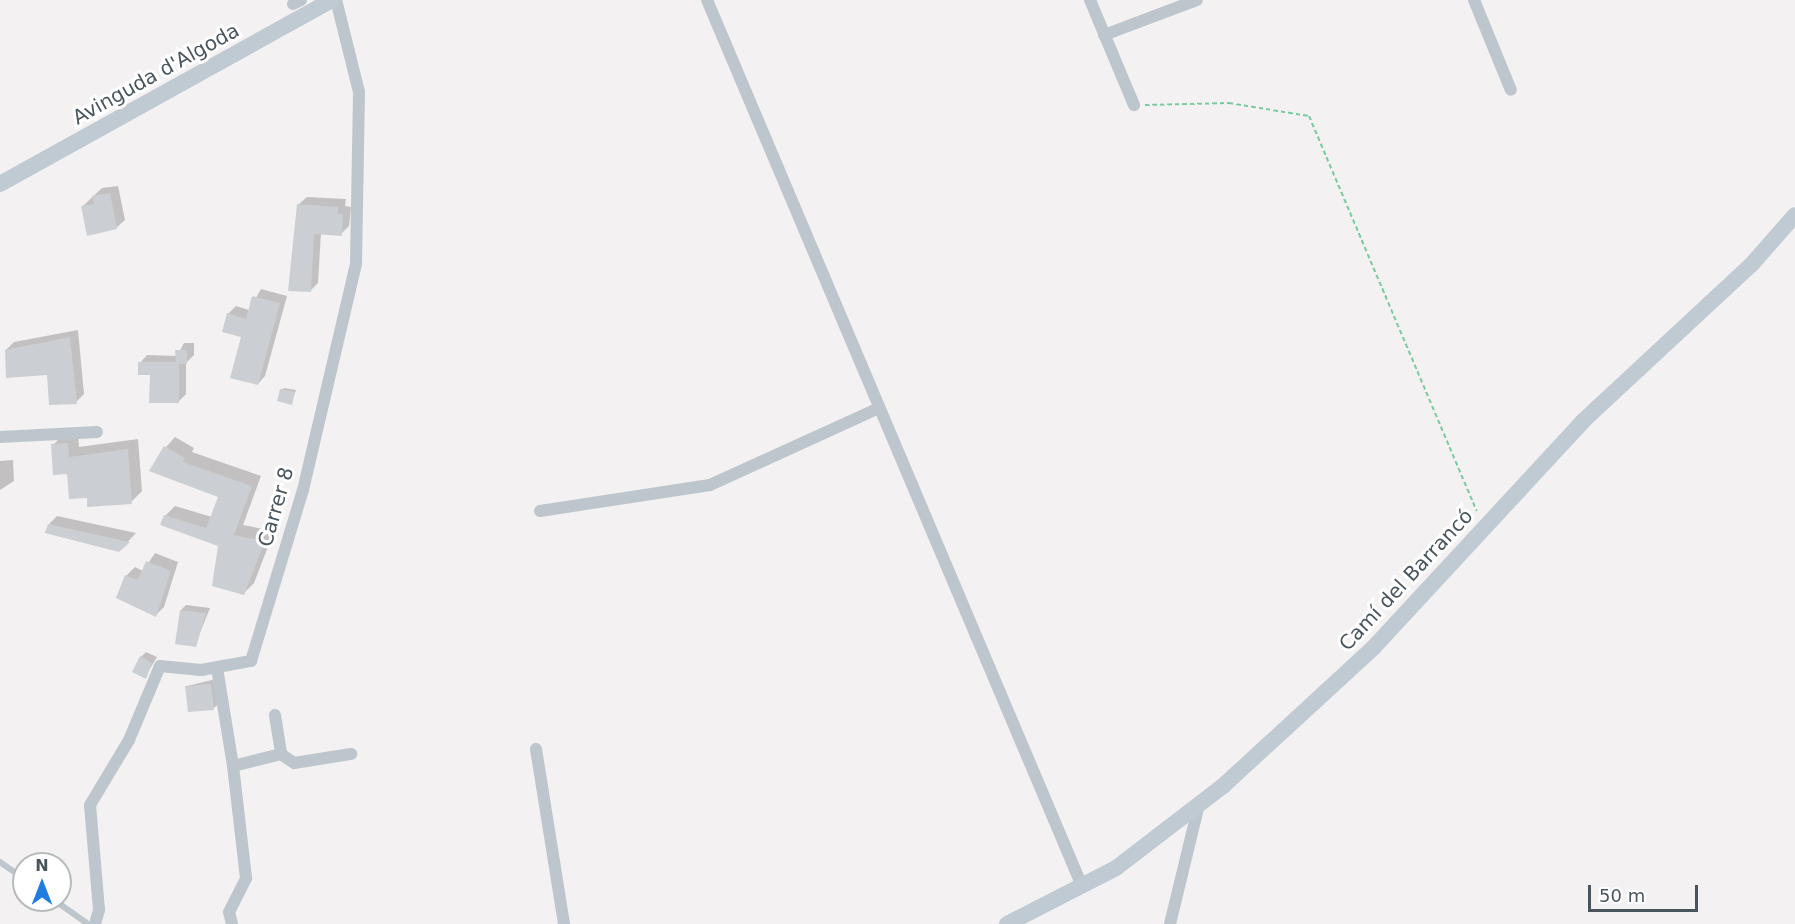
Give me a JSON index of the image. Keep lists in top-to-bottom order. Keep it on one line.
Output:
{"streets":{"street":["Avinguda d'Algoda","Carrer 8","Camí del Barrancó"]},"crossings":[["Avinguda d'Algoda","Carrer 8"]],"scale_bar":"50 m","north":"top"}
